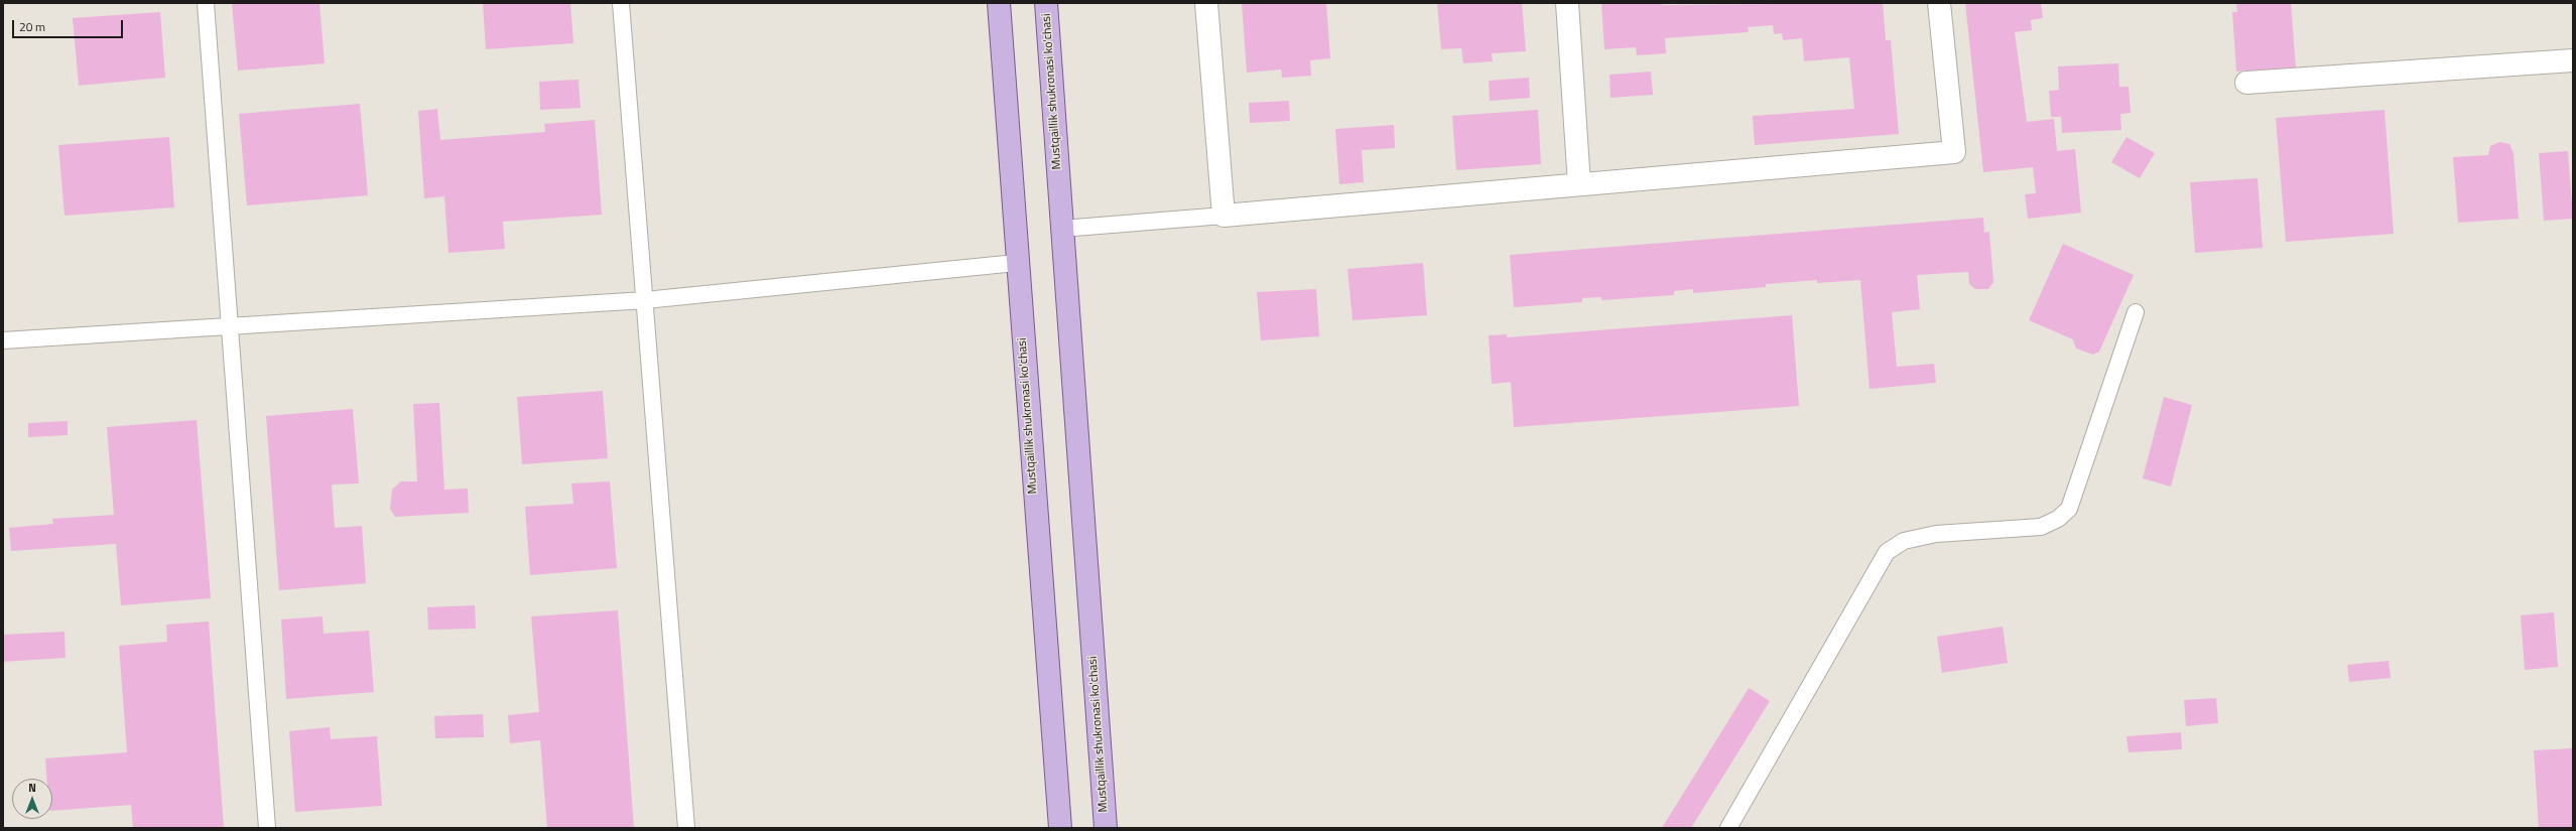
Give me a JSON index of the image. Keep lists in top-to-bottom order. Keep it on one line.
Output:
{"streets":{"main road":["Mustqaillik shukronasi ko'chasi"]},"scale_bar":"20 m","north":"top"}
